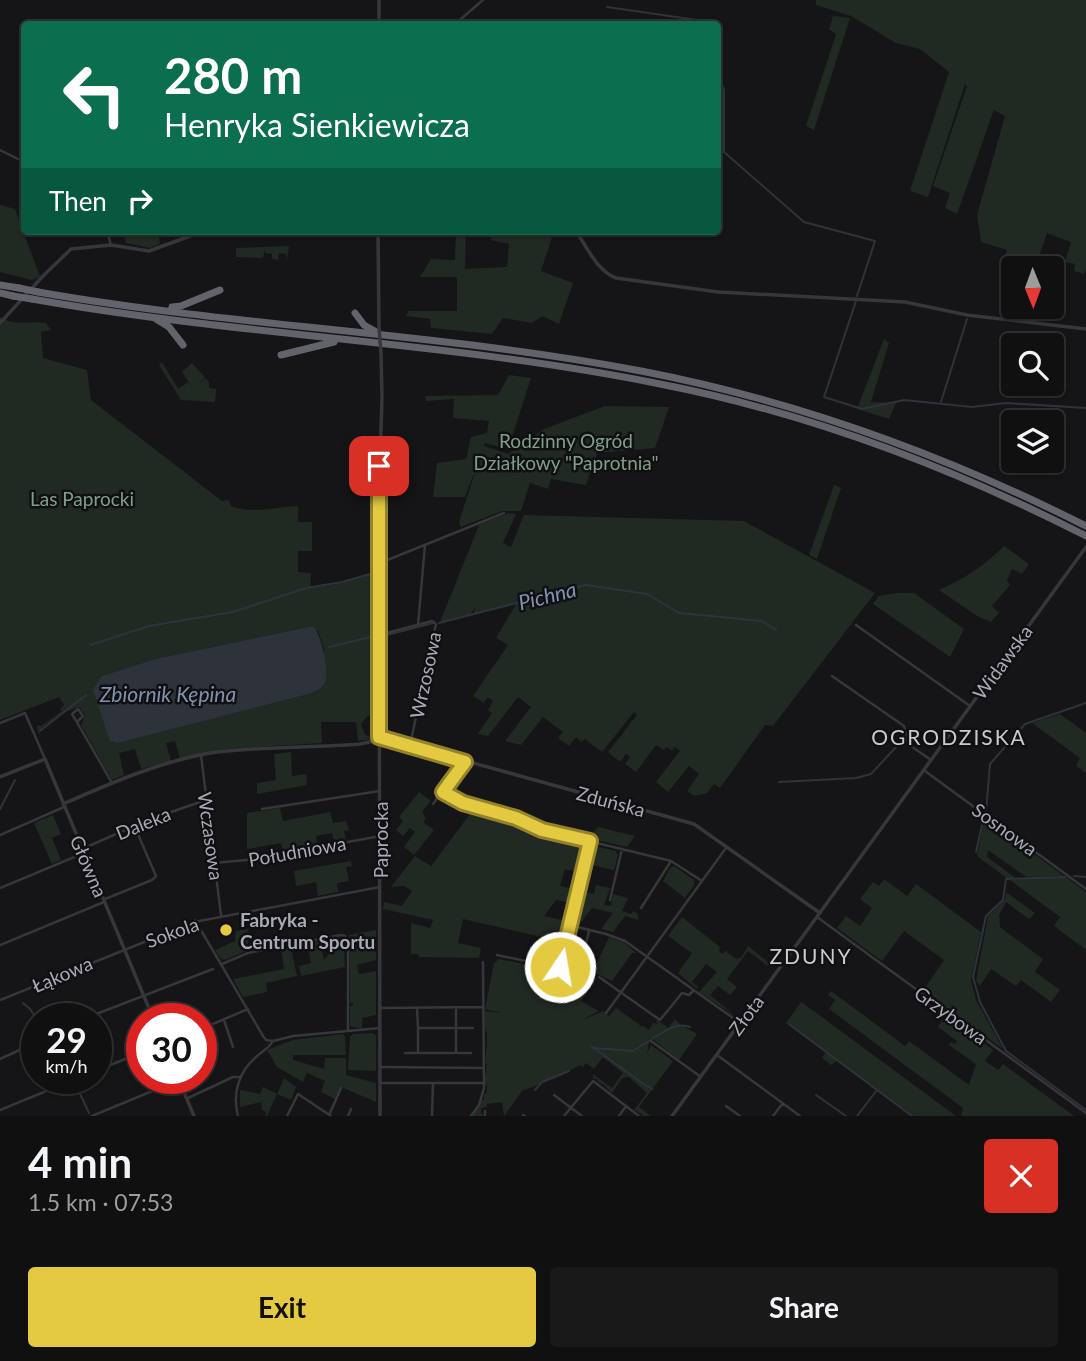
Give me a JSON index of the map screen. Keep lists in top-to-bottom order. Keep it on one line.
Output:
{"streets":{"street":["Widawska","Wrzosowa","Zduńska","Daleka","Sosnowa","Wczasowa","Paprocka","Południowa","Główna","Sokola","Łąkowa","Złota","Grzybowa"]},"crossings":[["Widawska","Zduńska"],["Widawska","Sosnowa"],["Widawska","Złota"],["Widawska","Grzybowa"],["Wrzosowa","Zduńska"],["Wrzosowa","Paprocka"],["Zduńska","Wczasowa"],["Zduńska","Paprocka"],["Zduńska","Główna"],["Zduńska","Złota"],["Zduńska","Grzybowa"],["Daleka","Wczasowa"],["Daleka","Główna"],["Wczasowa","Południowa"],["Wczasowa","Sokola"],["Paprocka","Południowa"],["Paprocka","Sokola"],["Główna","Sokola"],["Główna","Łąkowa"],["Sokola","Łąkowa"],["Złota","Grzybowa"]],"districts":["OGRODZISKA","ZDUNY"],"water":["Pichna","Zbiornik Kępina"],"parks":["Rodzinny Ogród Działkowy \"Paprotnia\"","Las Paprocki"],"places":["Fabryka - Centrum Sportu"],"north":"bottom","page":{"turn":["280 m","Henryka Sienkiewicza"],"then":"Then","speed":"29 km/h","limit":"30","heading":["4 min","1.5 km · 07:53"],"buttons":["Exit","Share"]}}
